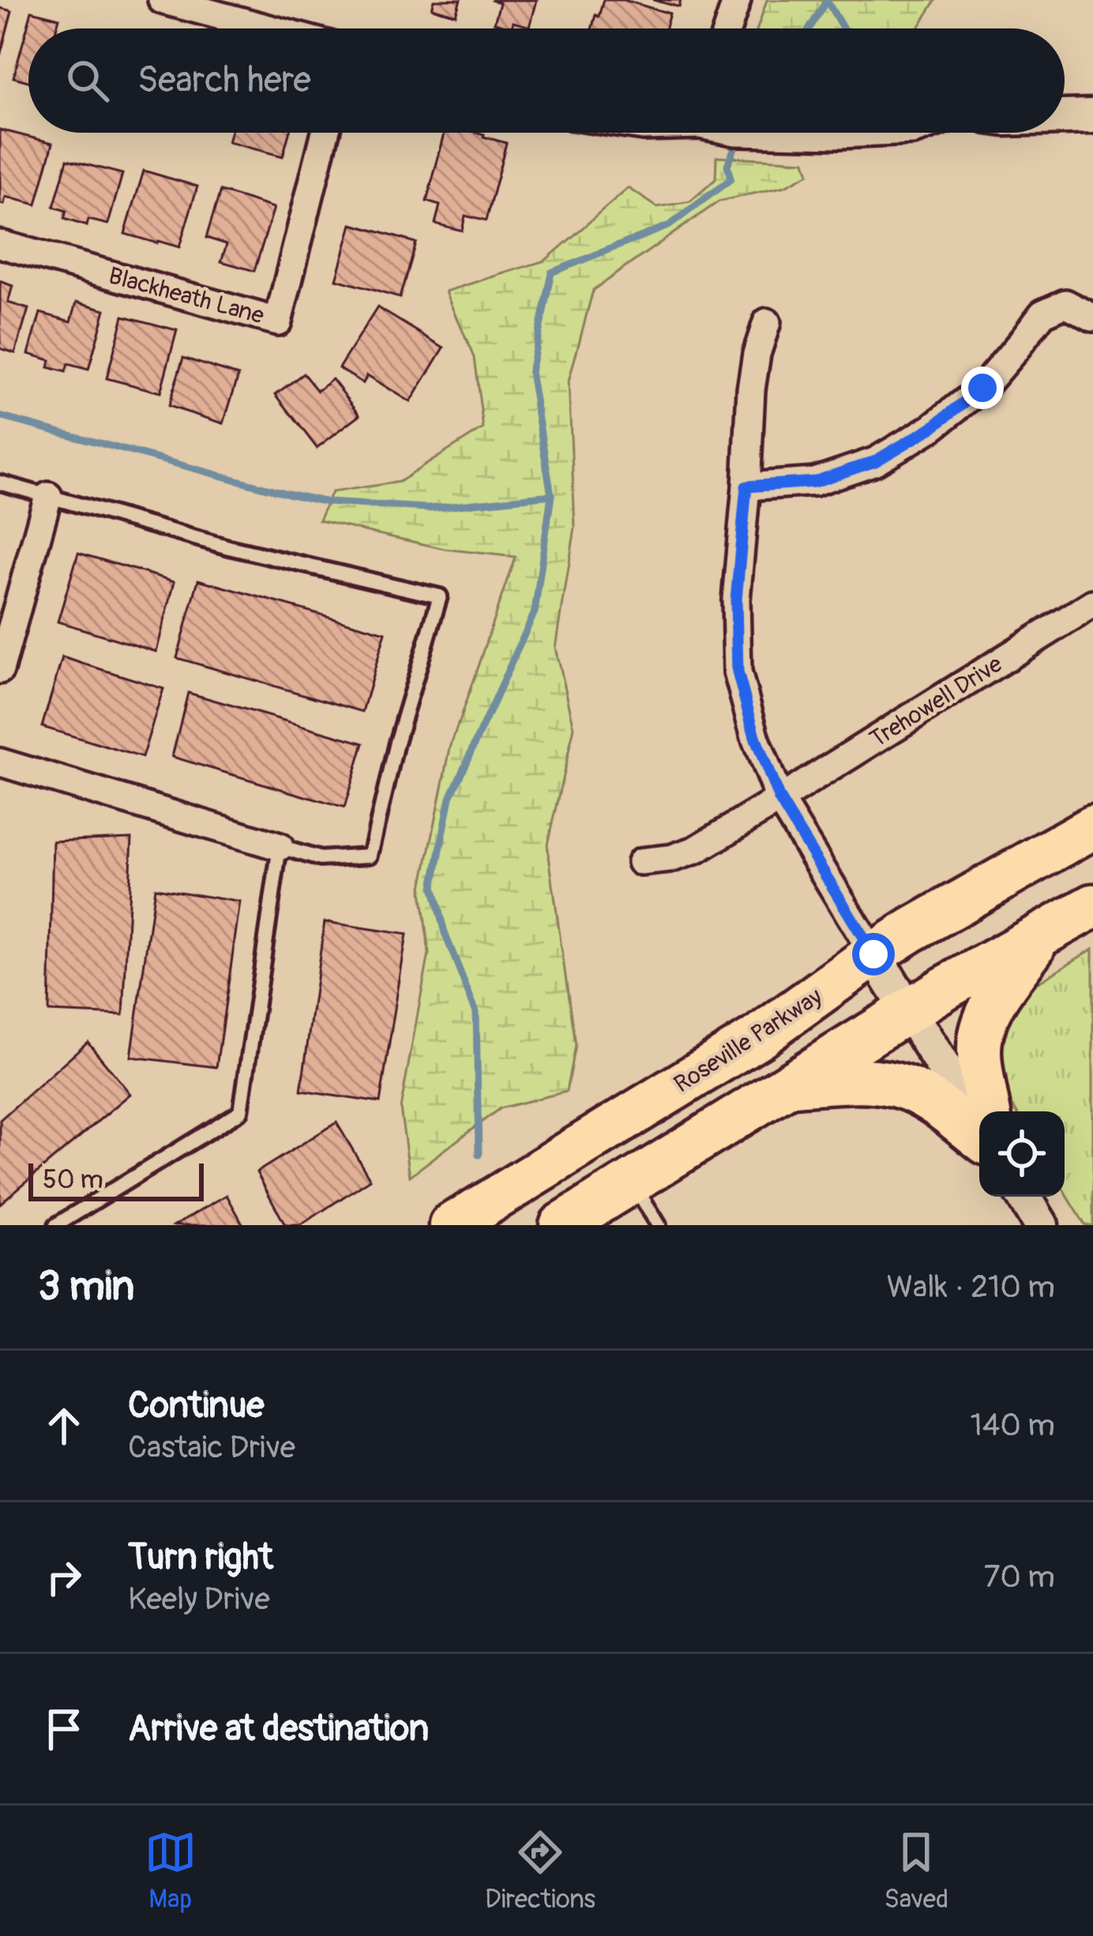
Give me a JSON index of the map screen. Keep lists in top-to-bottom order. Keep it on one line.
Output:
{"streets":{"main road":["Roseville Parkway"],"street":["Blackheath Lane","Trehowell Drive"]},"scale_bar":"50 m","page":{"search":"Search here","scale":"50 m","heading":["3 min","Walk · 210 m"],"list":[["Continue","Castaic Drive","140 m"],["Turn right","Keely Drive","70 m"],"Arrive at destination"],"nav":["Map","Directions","Saved"]}}
